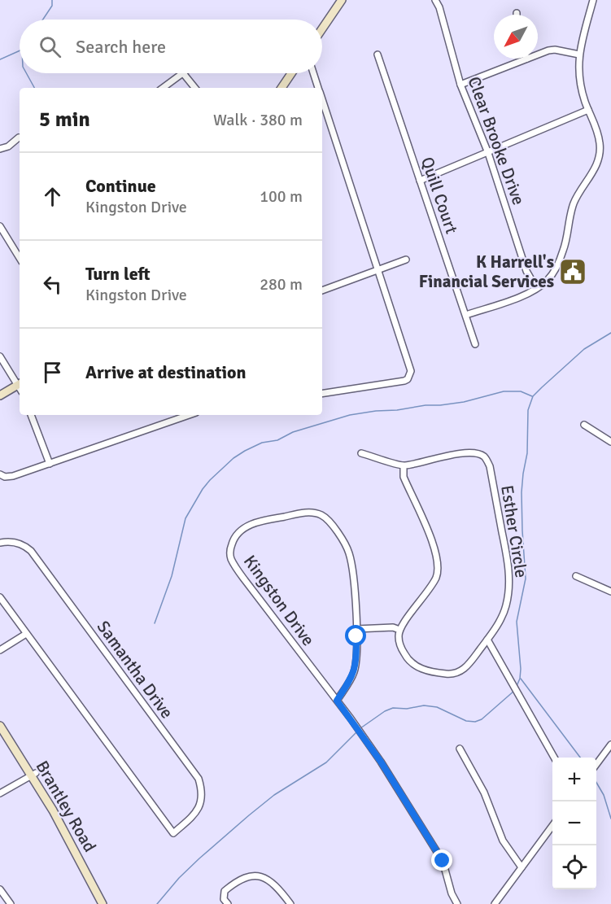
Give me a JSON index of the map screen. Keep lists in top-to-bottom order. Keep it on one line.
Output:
{"streets":{"street":["Clear Brooke Drive","Quill Court","Esther Circle","Kingston Drive","Samantha Drive","Brantley Road"]},"places":{"public building":["K Harrell's Financial Services"]},"north":"bottom left","page":{"search":"Search here","heading":["5 min","Walk · 380 m"],"list":[["Continue","Kingston Drive","100 m"],["Turn left","Kingston Drive","280 m"],"Arrive at destination"],"map_buttons":["+","−"]}}
